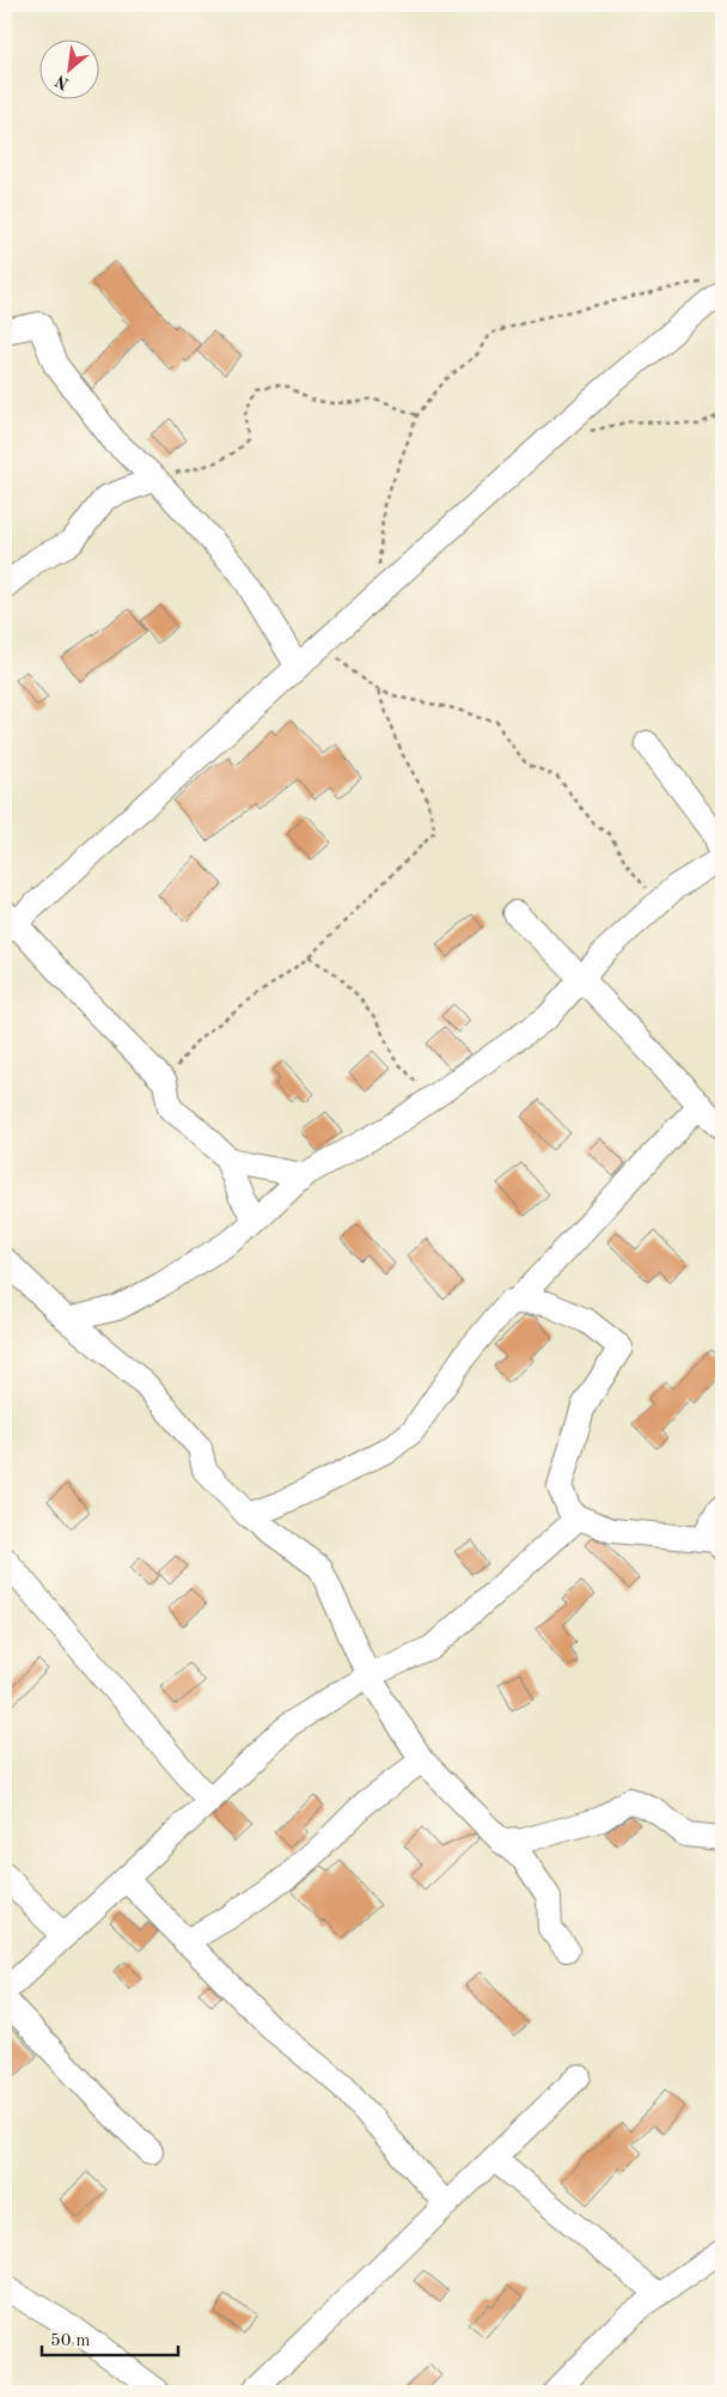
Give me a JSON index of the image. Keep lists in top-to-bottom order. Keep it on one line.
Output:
{"scale_bar":"50 m","north":"bottom left"}
